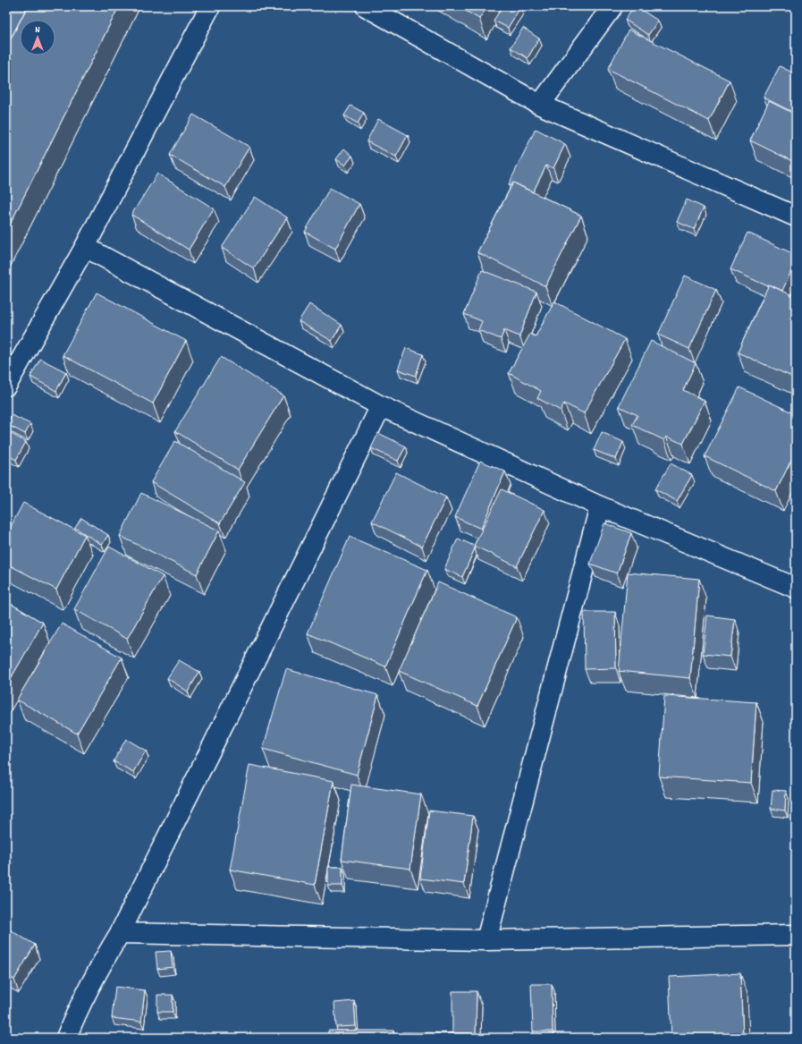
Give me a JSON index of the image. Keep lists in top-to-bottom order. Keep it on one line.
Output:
{"north":"top"}
